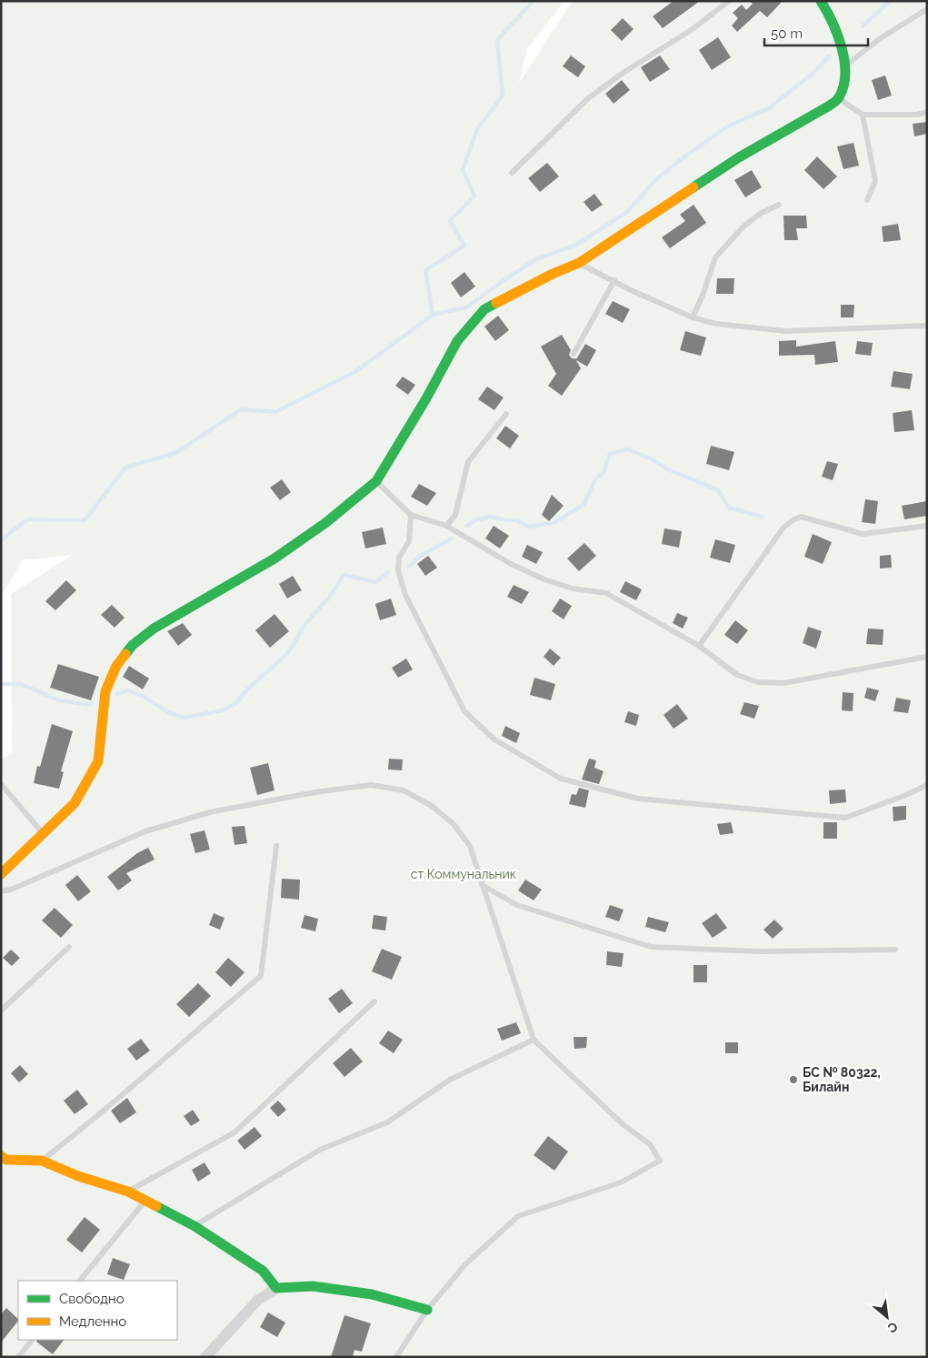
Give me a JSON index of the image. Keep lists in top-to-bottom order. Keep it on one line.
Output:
{"parks":["ст Коммунальник"],"places":["БС № 80322, Билайн"],"legend":["Свободно","Медленно"],"scale_bar":"50 m","north":"bottom right"}
